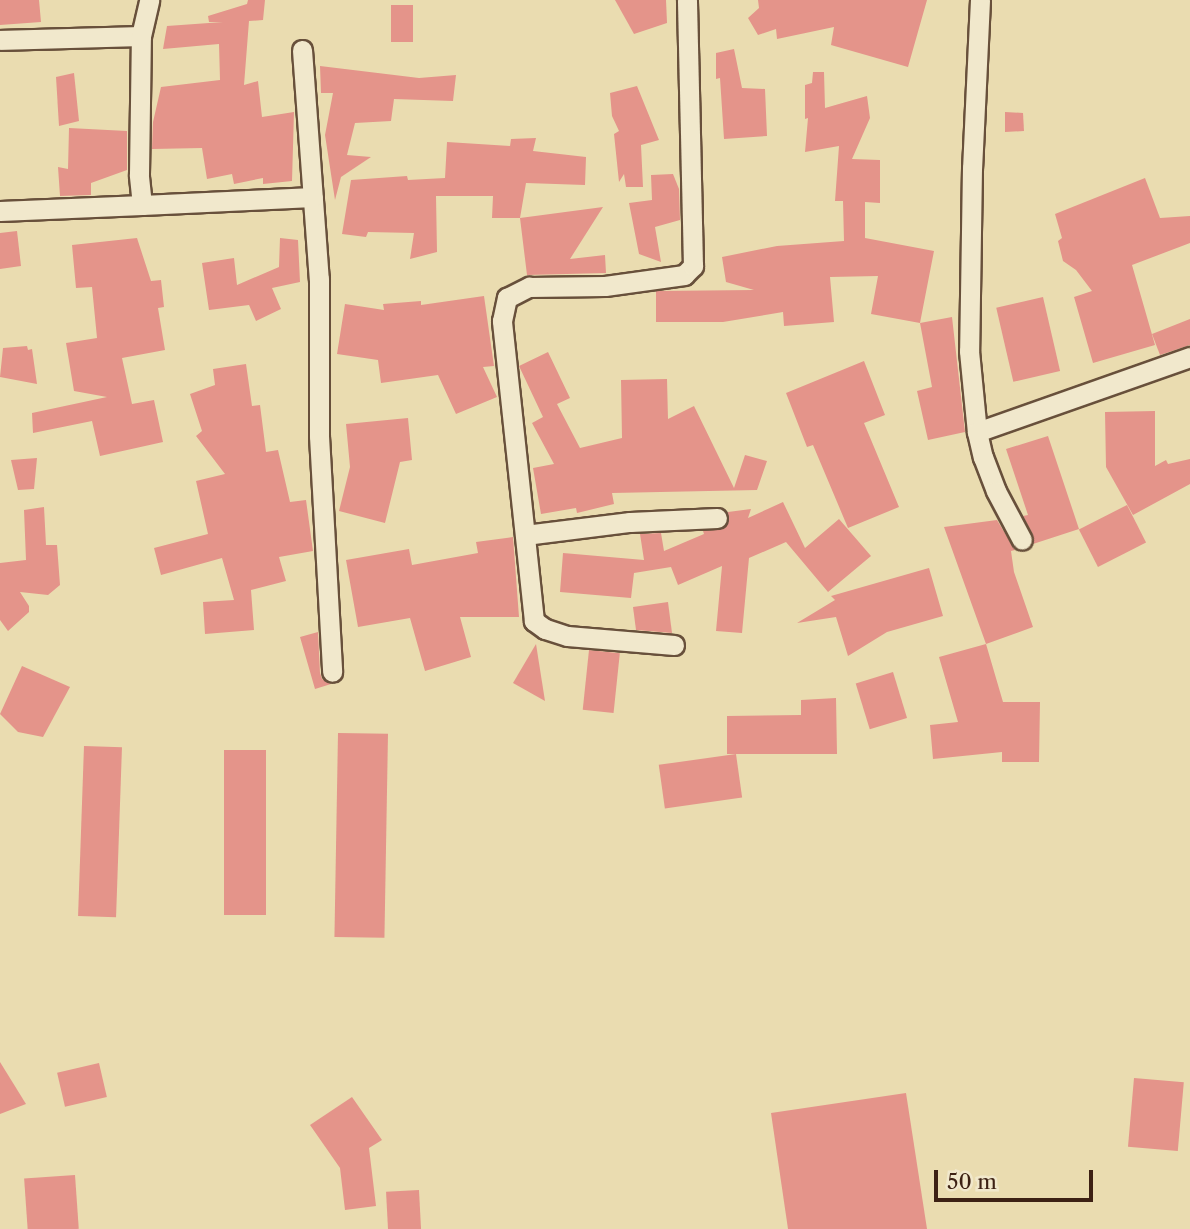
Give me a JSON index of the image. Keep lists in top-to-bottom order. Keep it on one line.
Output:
{"scale_bar":"50 m"}
